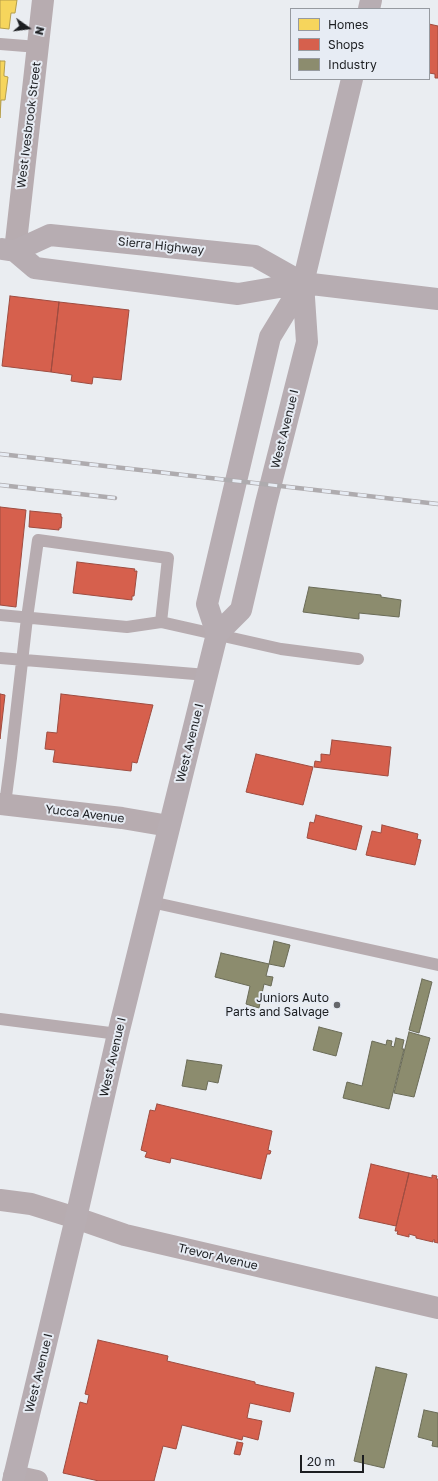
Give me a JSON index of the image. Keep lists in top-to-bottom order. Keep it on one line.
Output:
{"streets":{"main road":["Sierra Highway","West Avenue I"],"street":["West Ivesbrook Street","Yucca Avenue","Trevor Avenue"]},"crossings":[["West Ivesbrook Street","Sierra Highway"],["Sierra Highway","West Avenue I"],["West Avenue I","Yucca Avenue"],["West Avenue I","Trevor Avenue"]],"places":["Juniors Auto Parts and Salvage"],"legend":["Homes","Shops","Industry"],"scale_bar":"20 m","north":"right"}
